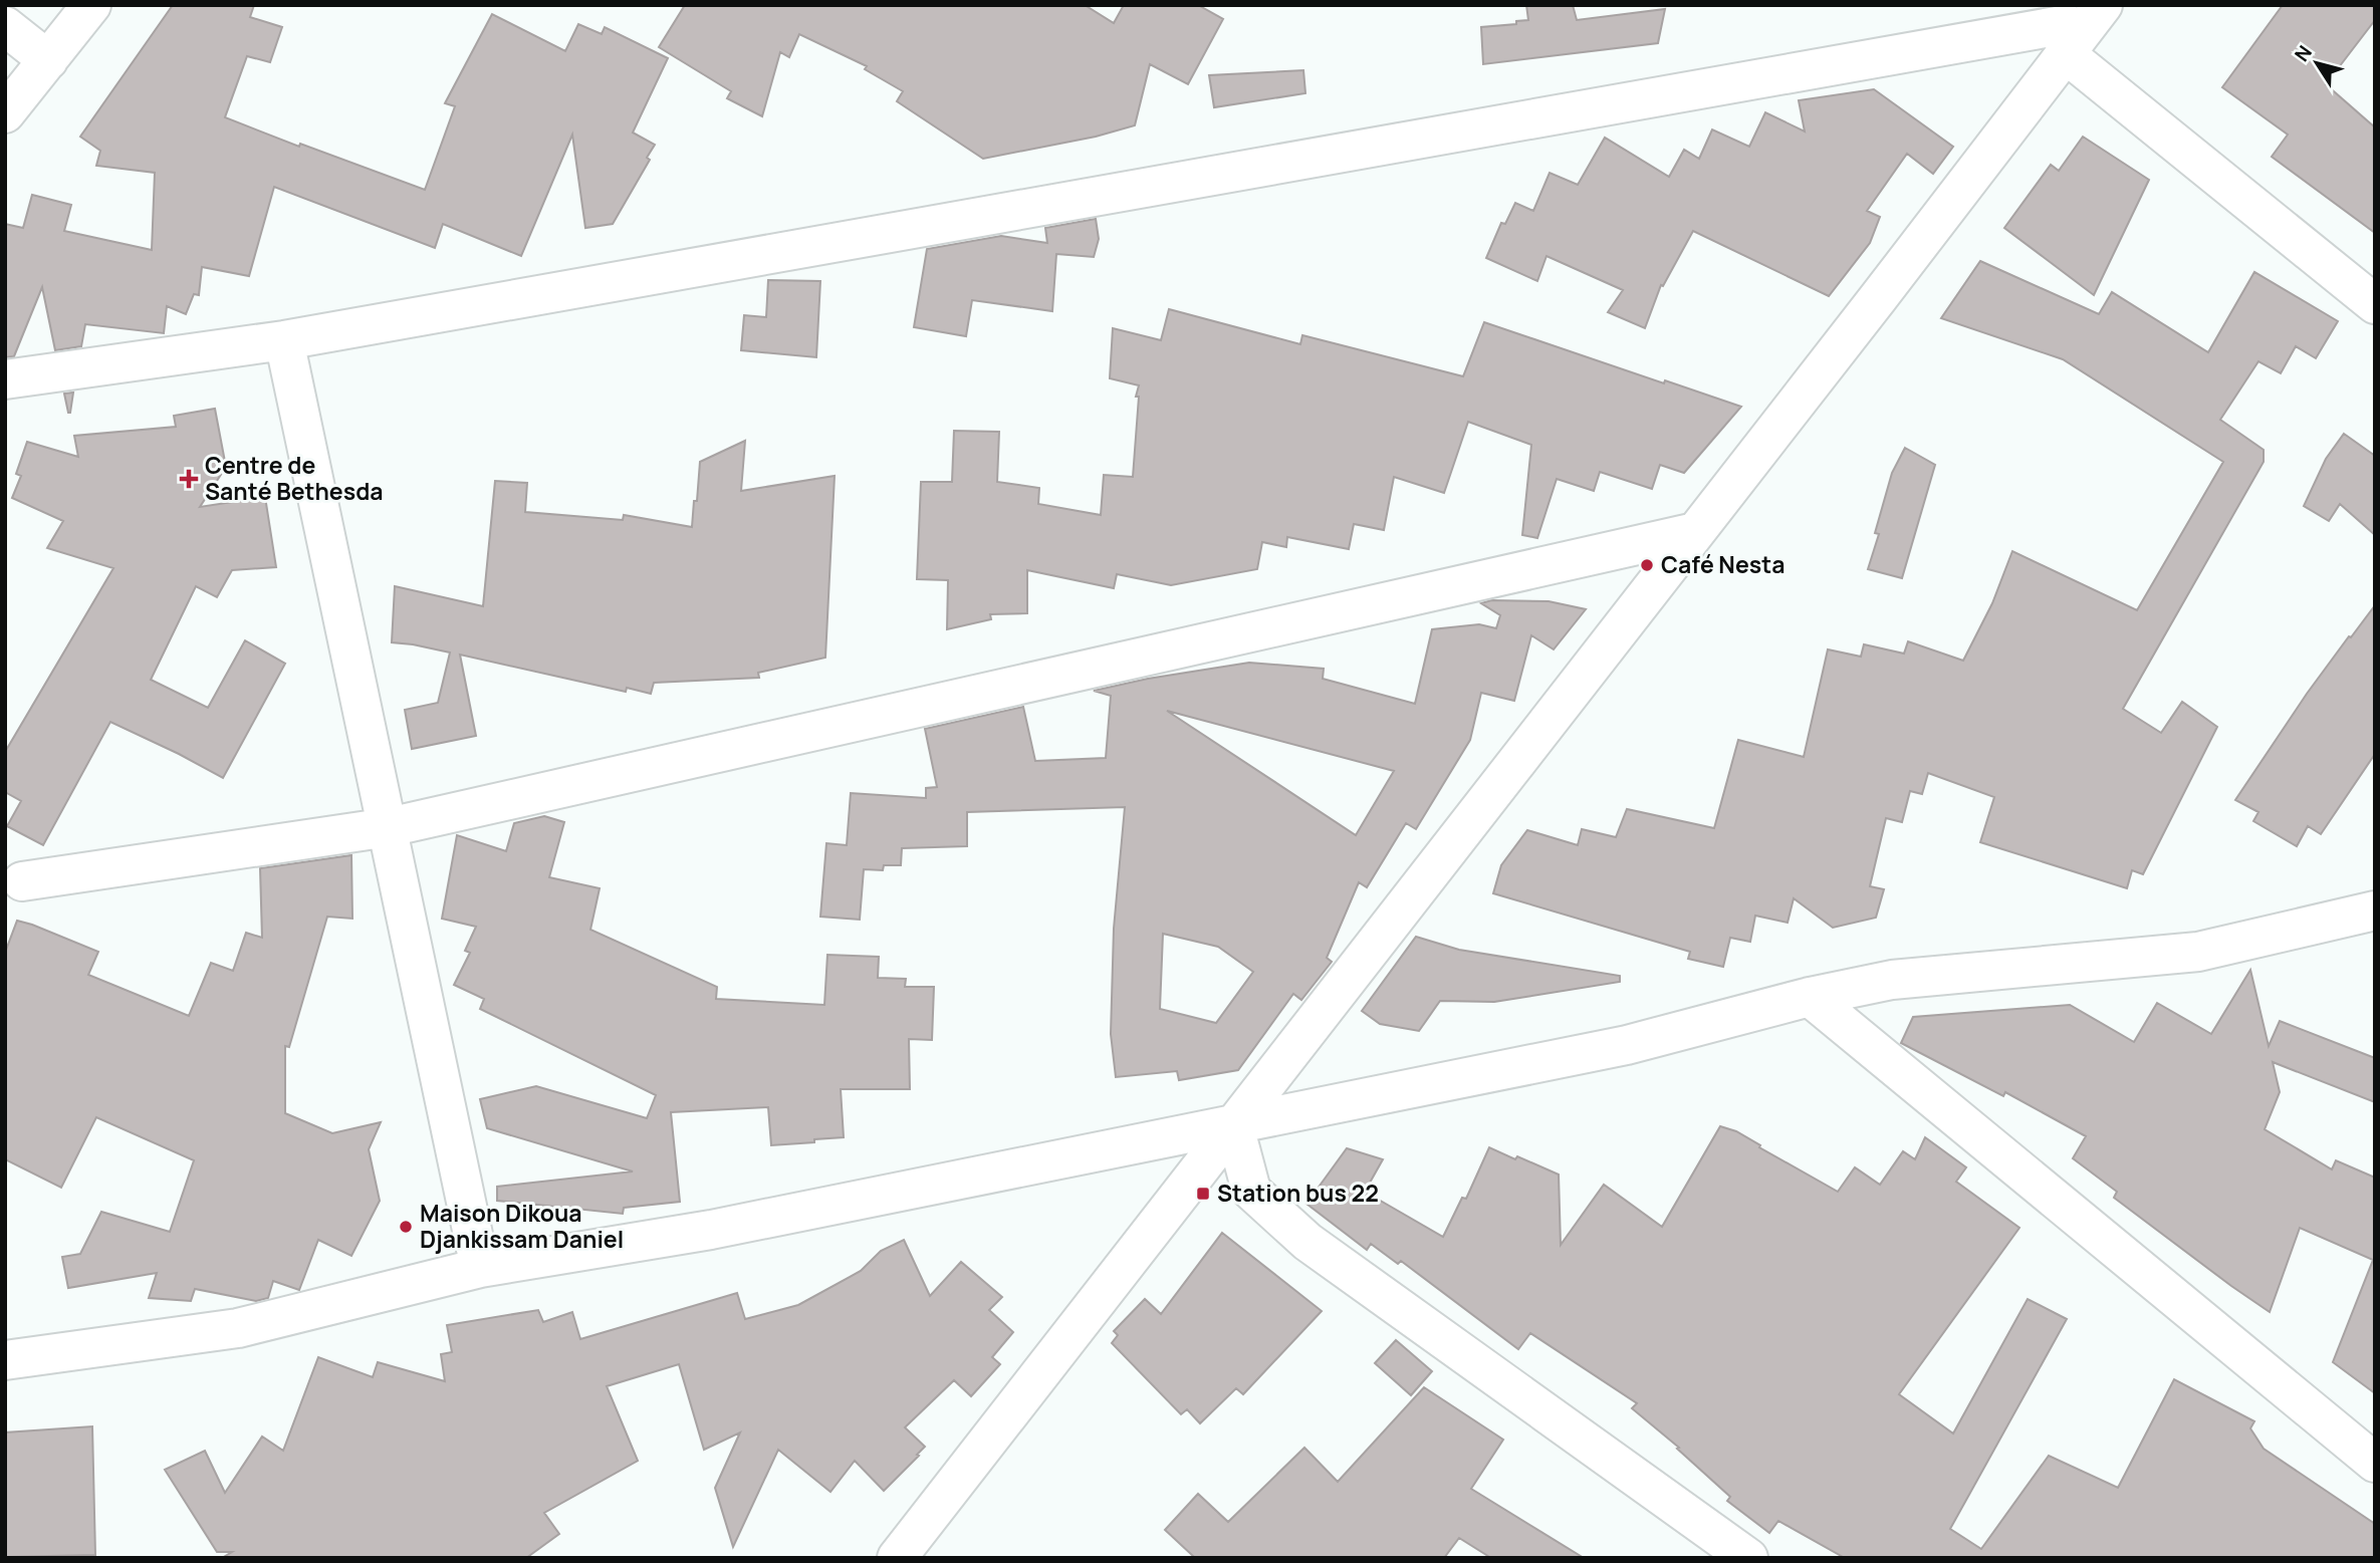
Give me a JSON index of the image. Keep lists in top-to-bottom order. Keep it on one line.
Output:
{"places":{"health":["Centre de Santé Bethesda"],"other":["Café Nesta","Maison Dikoua Djankissam Daniel"],"transit":["Station bus 22"]},"north":"top left"}
